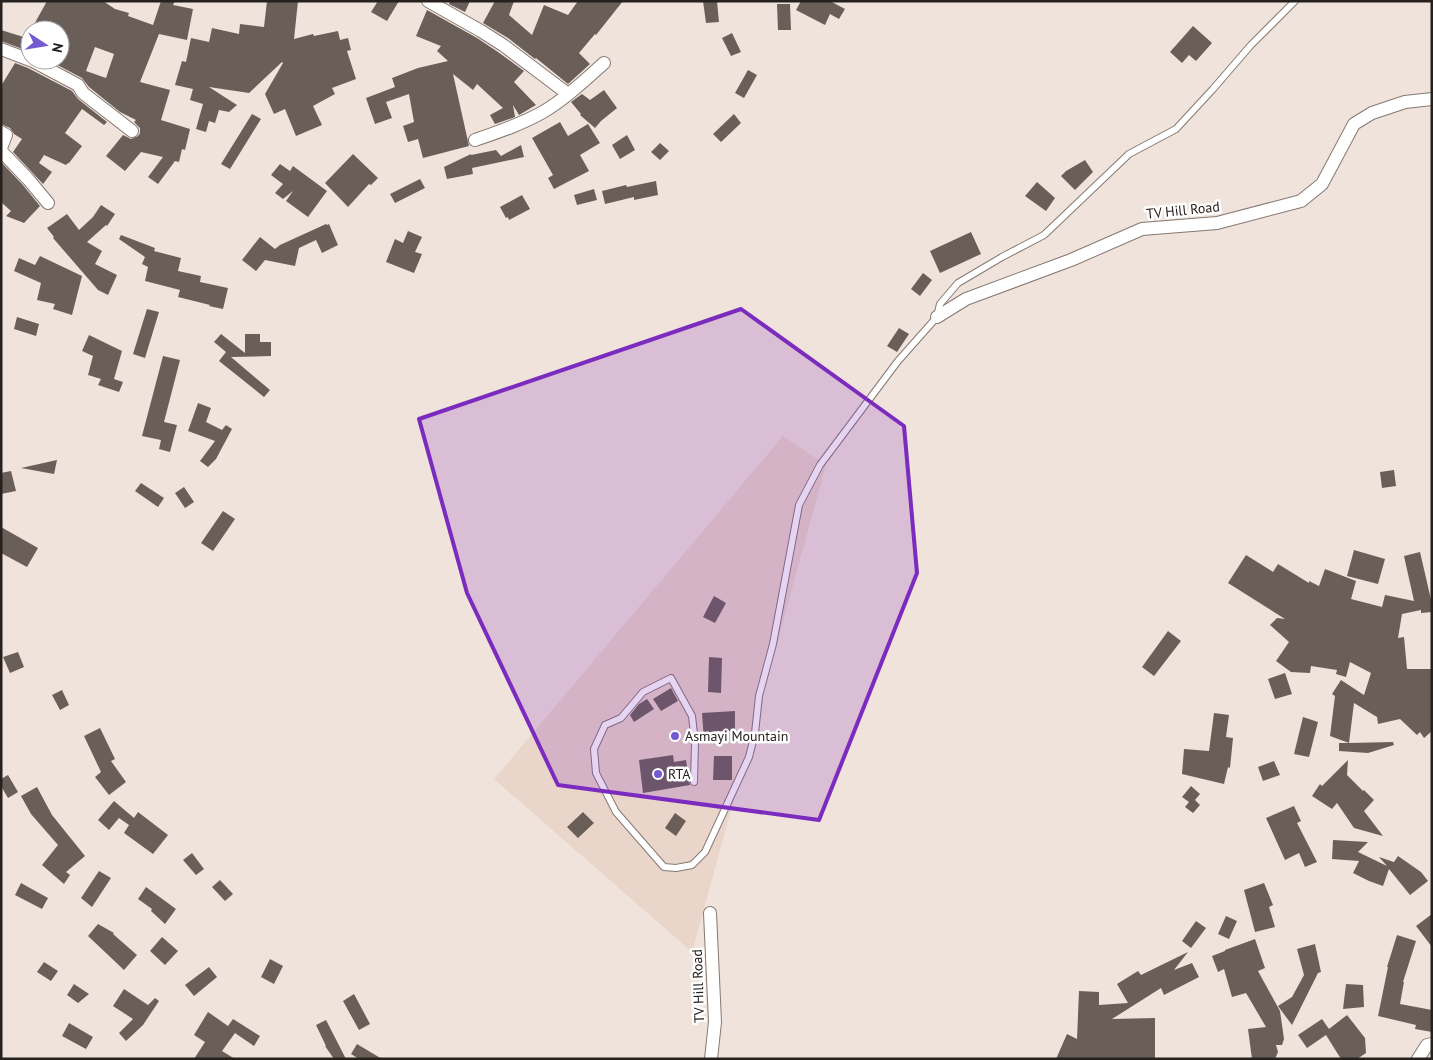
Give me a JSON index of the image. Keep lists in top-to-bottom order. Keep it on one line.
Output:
{"streets":{"street":["TV Hill Road"]},"places":["Asmayi Mountain","RTA"],"north":"right"}
